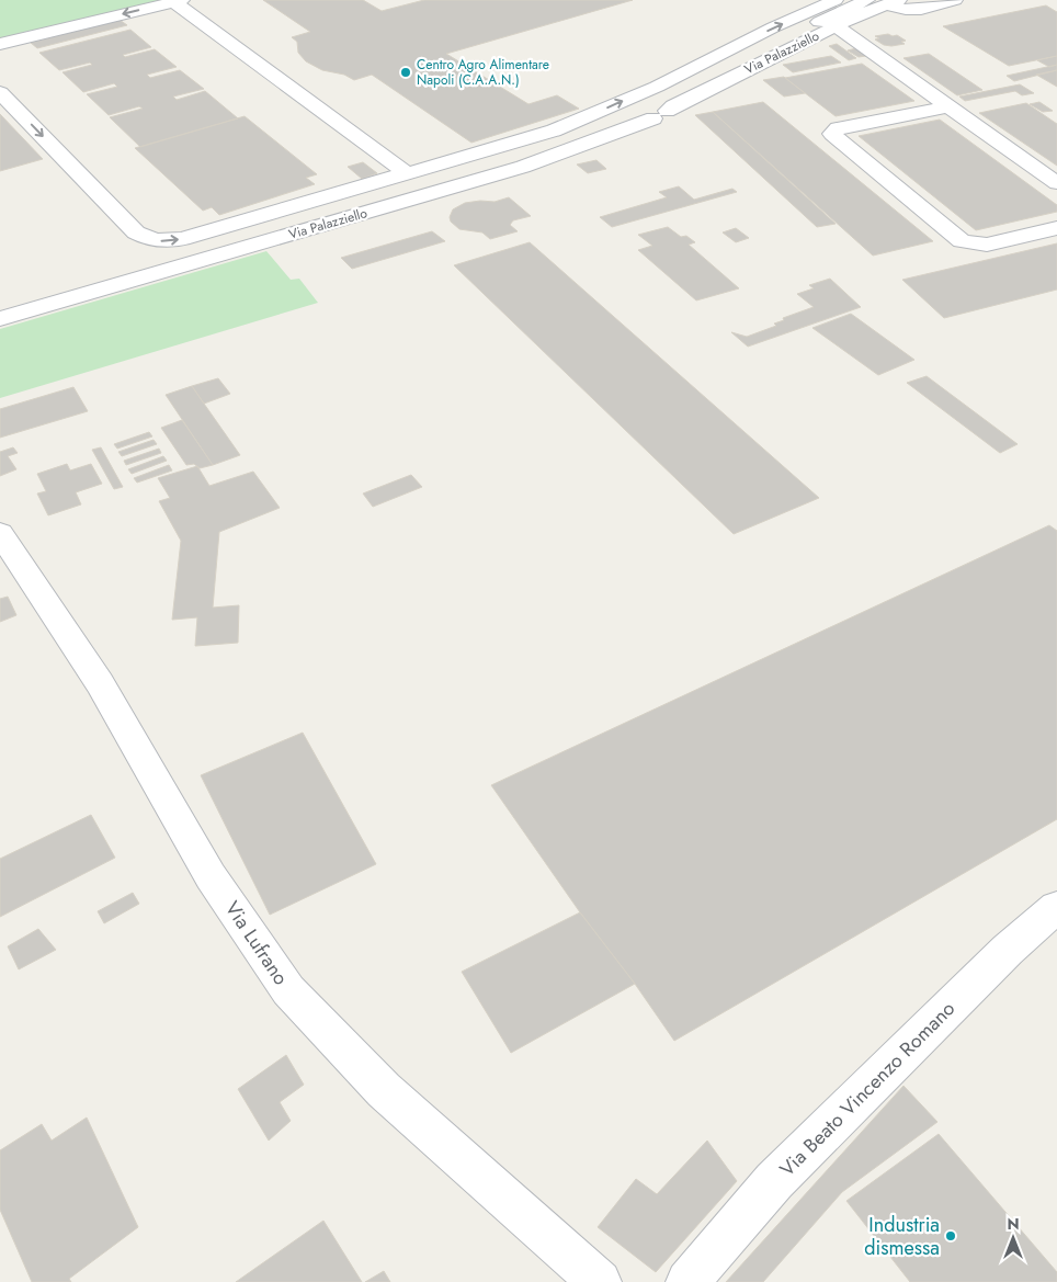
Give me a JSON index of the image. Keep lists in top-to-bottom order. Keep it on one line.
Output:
{"streets":{"street":["Via Palazziello","Via Lufrano","Via Beato Vincenzo Romano"]},"places":["Centro Agro Alimentare Napoli (C.A.A.N.)","Industria dismessa"],"north":"top"}
